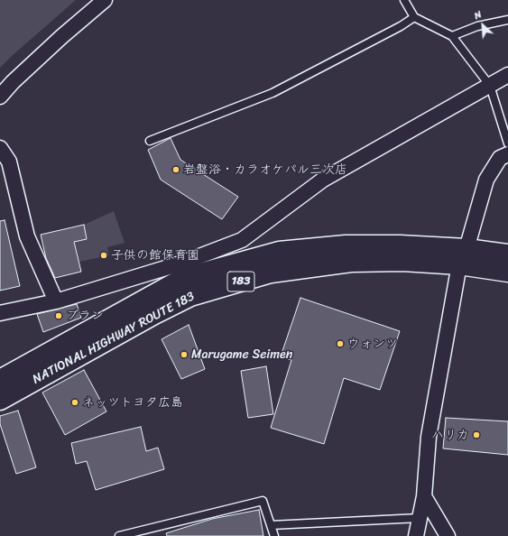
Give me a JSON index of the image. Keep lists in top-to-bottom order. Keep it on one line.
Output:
{"streets":{"highway":["183","NATIONAL HIGHWAY ROUTE 183"]},"places":["岩盤浴・カラオケパル三次店","子供の館保育園","ブラン","ウォンツ","Marugame Seimen","ネッツトヨタ広島","ハリカ"],"north":"top left"}
